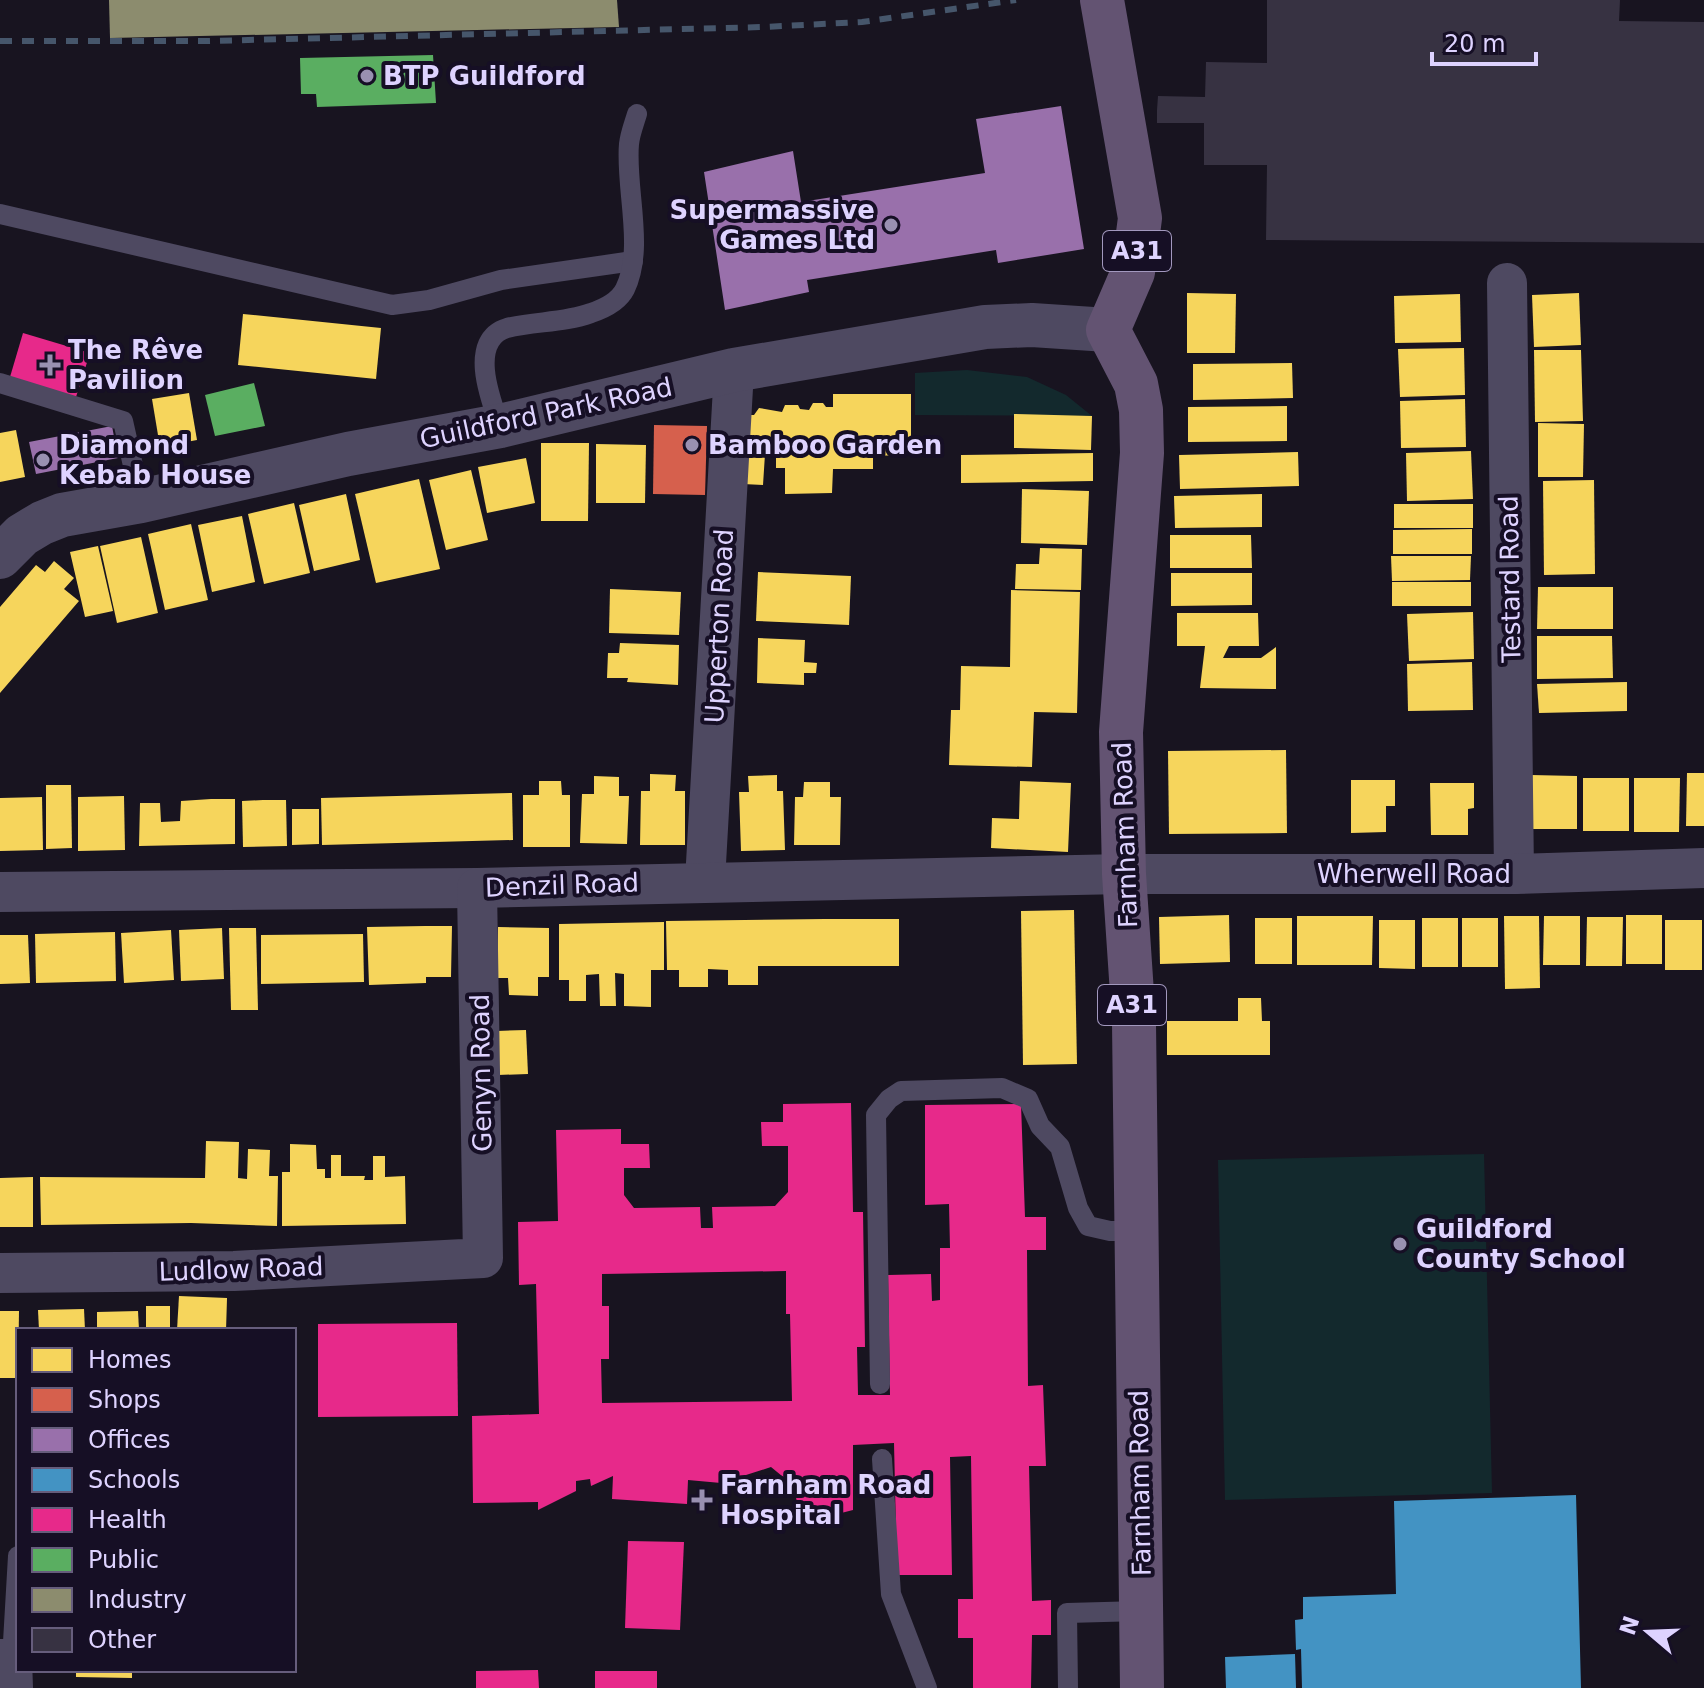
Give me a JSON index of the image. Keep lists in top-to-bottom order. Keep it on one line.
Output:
{"streets":{"main road":["A31","Farnham Road"],"street":["Guildford Park Road","Testard Road","Upperton Road","Wherwell Road","Denzil Road","Genyn Road","Ludlow Road"]},"crossings":[["A31","Guildford Park Road"],["A31","Farnham Road"],["Guildford Park Road","Upperton Road"],["Guildford Park Road","Farnham Road"],["Testard Road","Wherwell Road"],["Upperton Road","Denzil Road"],["Farnham Road","Wherwell Road"],["Farnham Road","Denzil Road"],["Wherwell Road","Denzil Road"],["Denzil Road","Genyn Road"],["Genyn Road","Ludlow Road"]],"places":{"other":["BTP Guildford","Supermassive Games Ltd","Bamboo Garden","Diamond Kebab House","Guildford County School"],"health":["The Rêve Pavilion","Farnham Road Hospital"]},"legend":["Homes","Shops","Offices","Schools","Health","Public","Industry","Other"],"scale_bar":"20 m","north":"left"}
